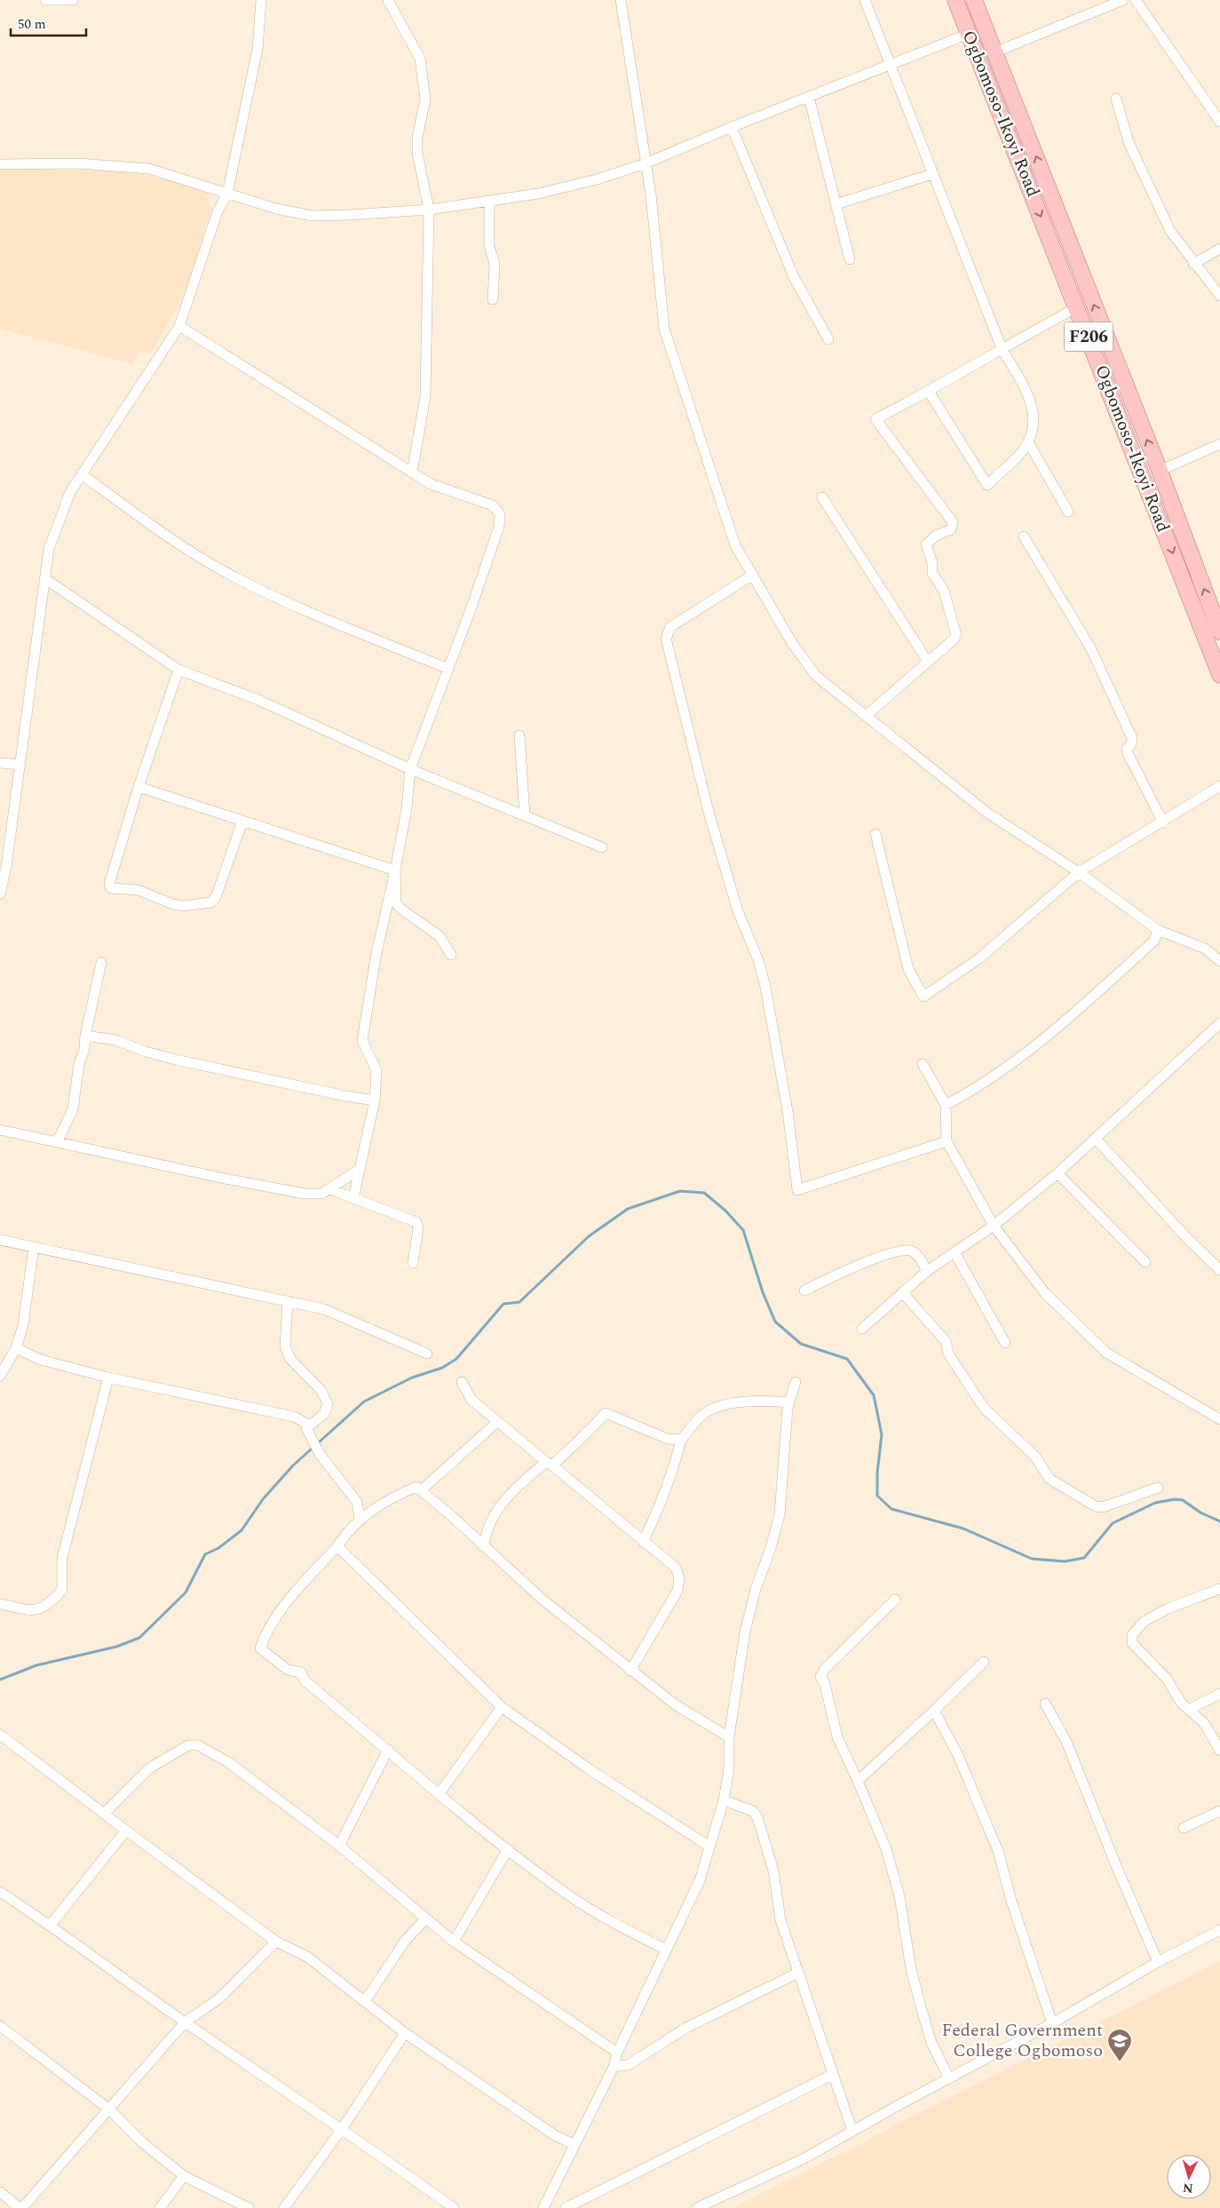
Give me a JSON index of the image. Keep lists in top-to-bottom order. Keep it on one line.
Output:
{"streets":{"main road":["Ogbomoso-Ikoyi Road","F206"]},"places":{"school or university":["Federal Government College Ogbomoso"]},"scale_bar":"50 m","north":"bottom"}
